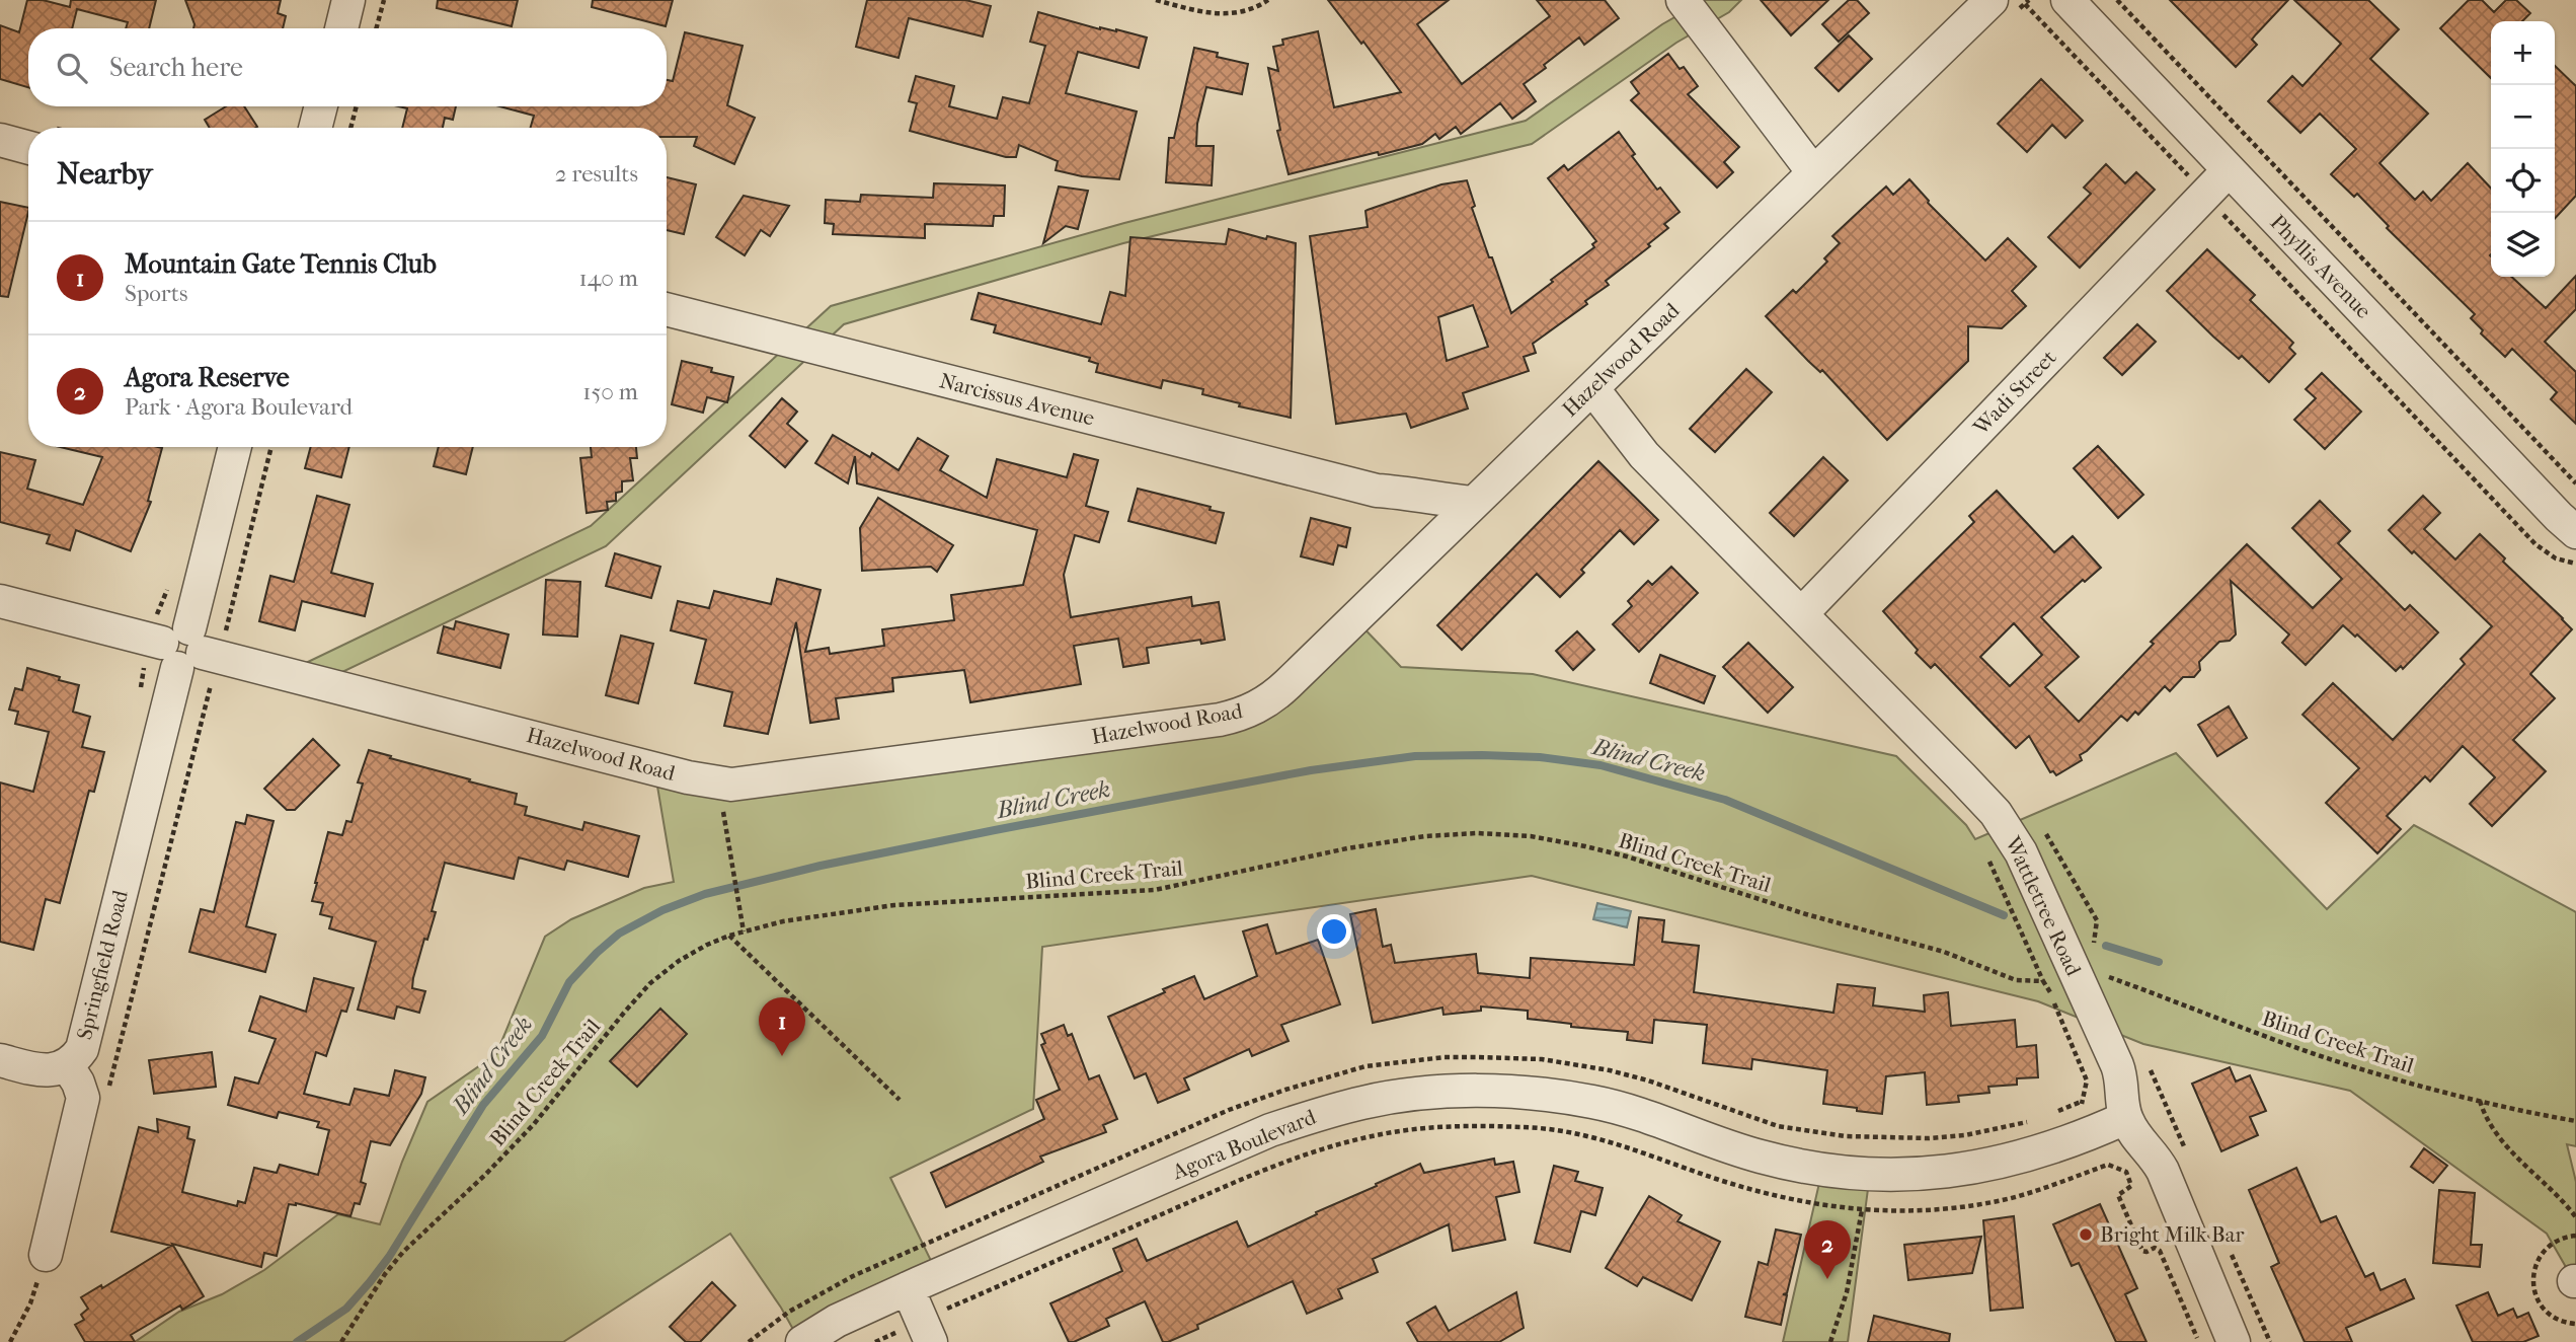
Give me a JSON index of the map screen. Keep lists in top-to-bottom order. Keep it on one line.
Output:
{"streets":{"street":["Phyllis Avenue","Hazelwood Road","Wadi Street","Narcissus Avenue","Wattletree Road","Springfield Road","Agora Boulevard"],"path":["Blind Creek Trail"]},"crossings":[["Phyllis Avenue","Wadi Street"],["Hazelwood Road","Narcissus Avenue"],["Hazelwood Road","Wattletree Road"],["Hazelwood Road","Springfield Road"],["Wadi Street","Wattletree Road"],["Wattletree Road","Agora Boulevard"]],"water":["Blind Creek"],"places":["Bright Milk Bar"],"page":{"map_buttons":["+","−"],"search":"Search here","heading":["Nearby","2 results"],"list":[{"mark":"1","name":"Mountain Gate Tennis Club","note":"Sports","value":"140 m"},{"mark":"2","name":"Agora Reserve","note":"Park · Agora Boulevard","value":"150 m"}],"pins":["1","2"]}}
